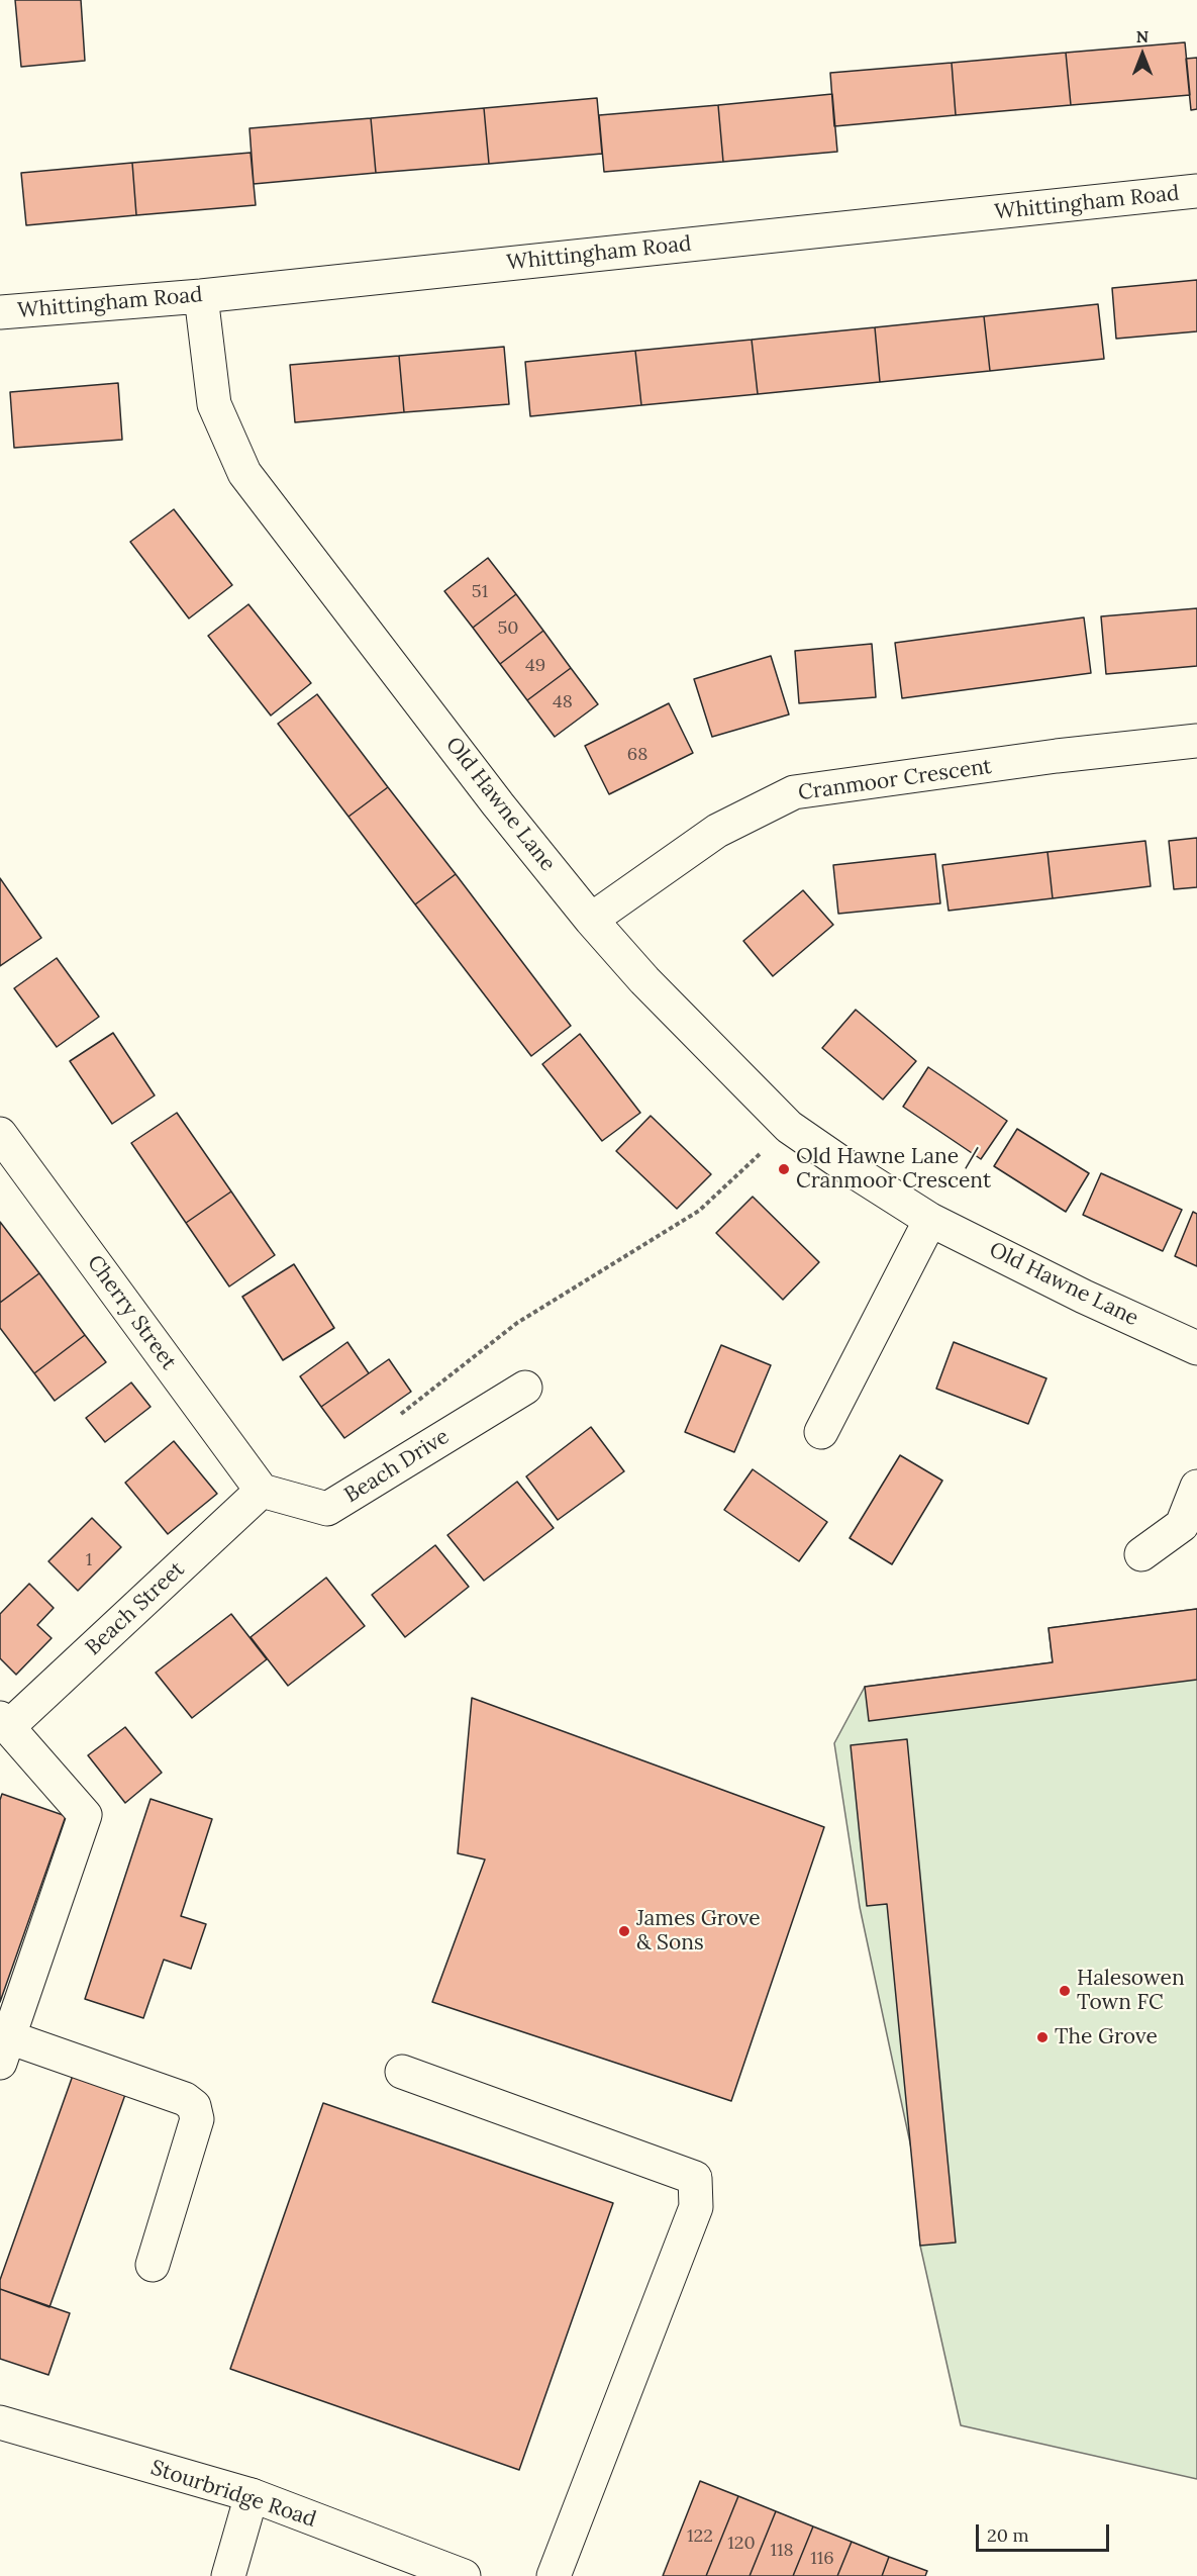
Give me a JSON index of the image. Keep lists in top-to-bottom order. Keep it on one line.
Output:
{"streets":{"main road":["Whittingham Road","Cranmoor Crescent","Old Hawne Lane","Cherry Street","Beach Drive","Beach Street","Stourbridge Road"]},"crossings":[["Whittingham Road","Old Hawne Lane"],["Cranmoor Crescent","Old Hawne Lane"],["Cherry Street","Beach Drive"],["Cherry Street","Beach Street"],["Beach Drive","Beach Street"]],"places":["Old Hawne Lane / Cranmoor Crescent","James Grove & Sons","Halesowen Town FC","The Grove"],"house_numbers":["51","50","49","48","68","1","122","120","118","116"],"scale_bar":"20 m","north":"top"}
